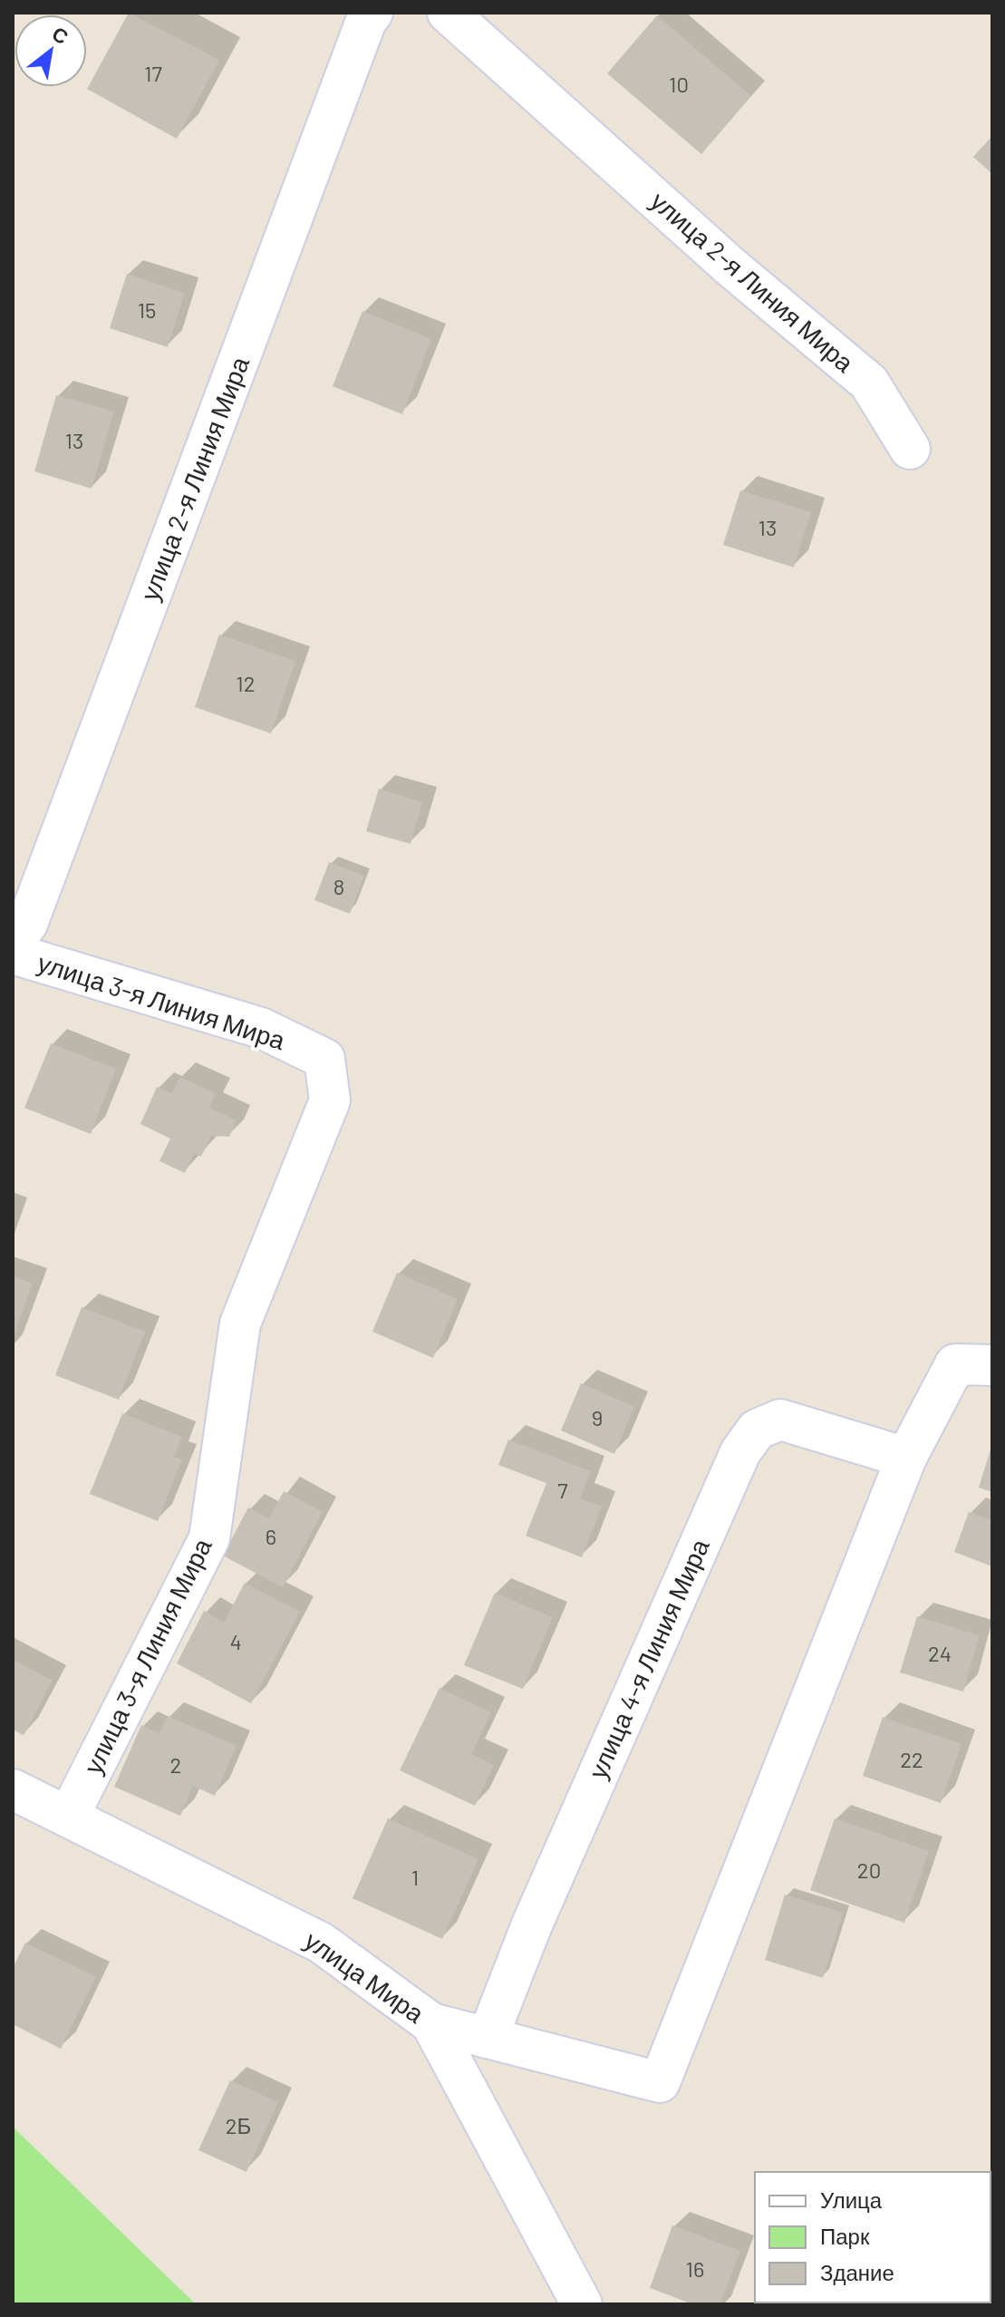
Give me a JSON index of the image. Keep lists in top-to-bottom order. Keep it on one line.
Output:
{"streets":{"street":["улица 2-я Линия Мира","улица 3-я Линия Мира","улица 4-я Линия Мира","улица Мира"]},"crossings":[["улица 3-я Линия Мира","улица Мира"]],"house_numbers":["17","10","15","13","13","12","8","9","7","6","4","24","22","2","20","1","2Б","16"],"legend":["Улица","Парк","Здание"],"north":"top right"}
